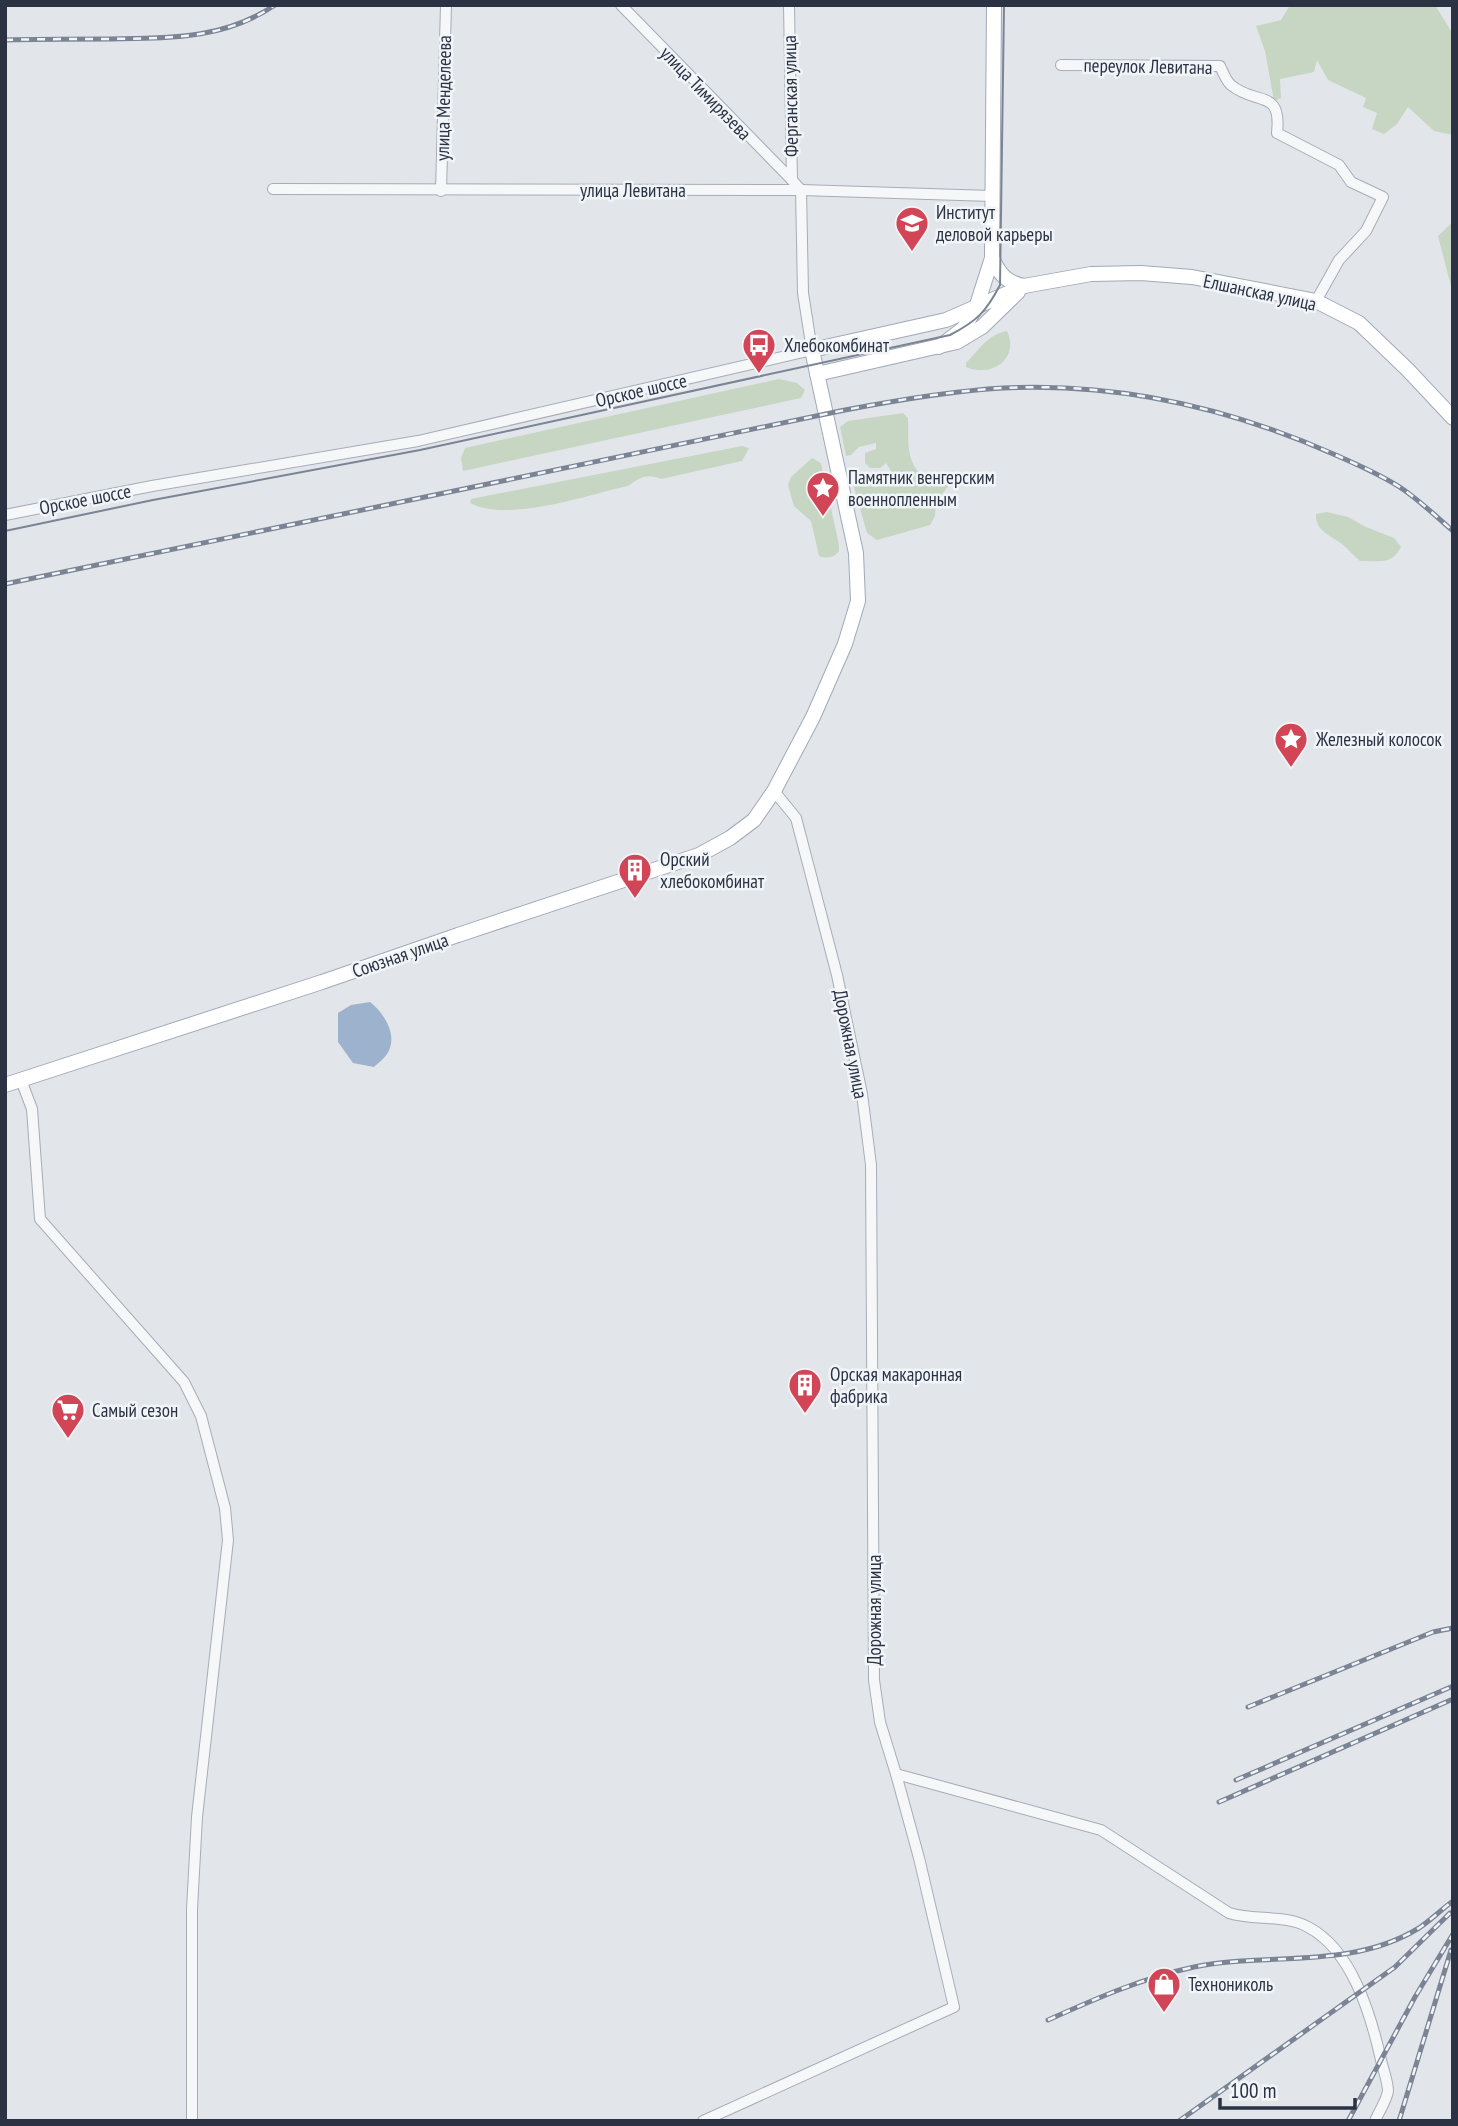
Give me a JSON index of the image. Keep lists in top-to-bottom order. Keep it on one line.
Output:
{"streets":{"main road":["Елшанская улица","Орское шоссе","Союзная улица"],"street":["переулок Левитана","улица Тимирязева","Ферганская улица","улица Менделеева","улица Левитана","Дорожная улица"]},"crossings":[["переулок Левитана","Елшанская улица"],["улица Тимирязева","Ферганская улица"],["Ферганская улица","улица Левитана"],["улица Менделеева","улица Левитана"],["Елшанская улица","Орское шоссе"],["Орское шоссе","Союзная улица"],["Союзная улица","Дорожная улица"]],"places":{"school or university":["Институт деловой карьеры"],"bus stop":["Хлебокомбинат"],"place":["Памятник венгерским военнопленным","Железный колосок"],"building":["Орский хлебокомбинат","Орская макаронная фабрика"],"supermarket":["Самый сезон"],"shop":["Технониколь"]},"scale_bar":"100 m"}
